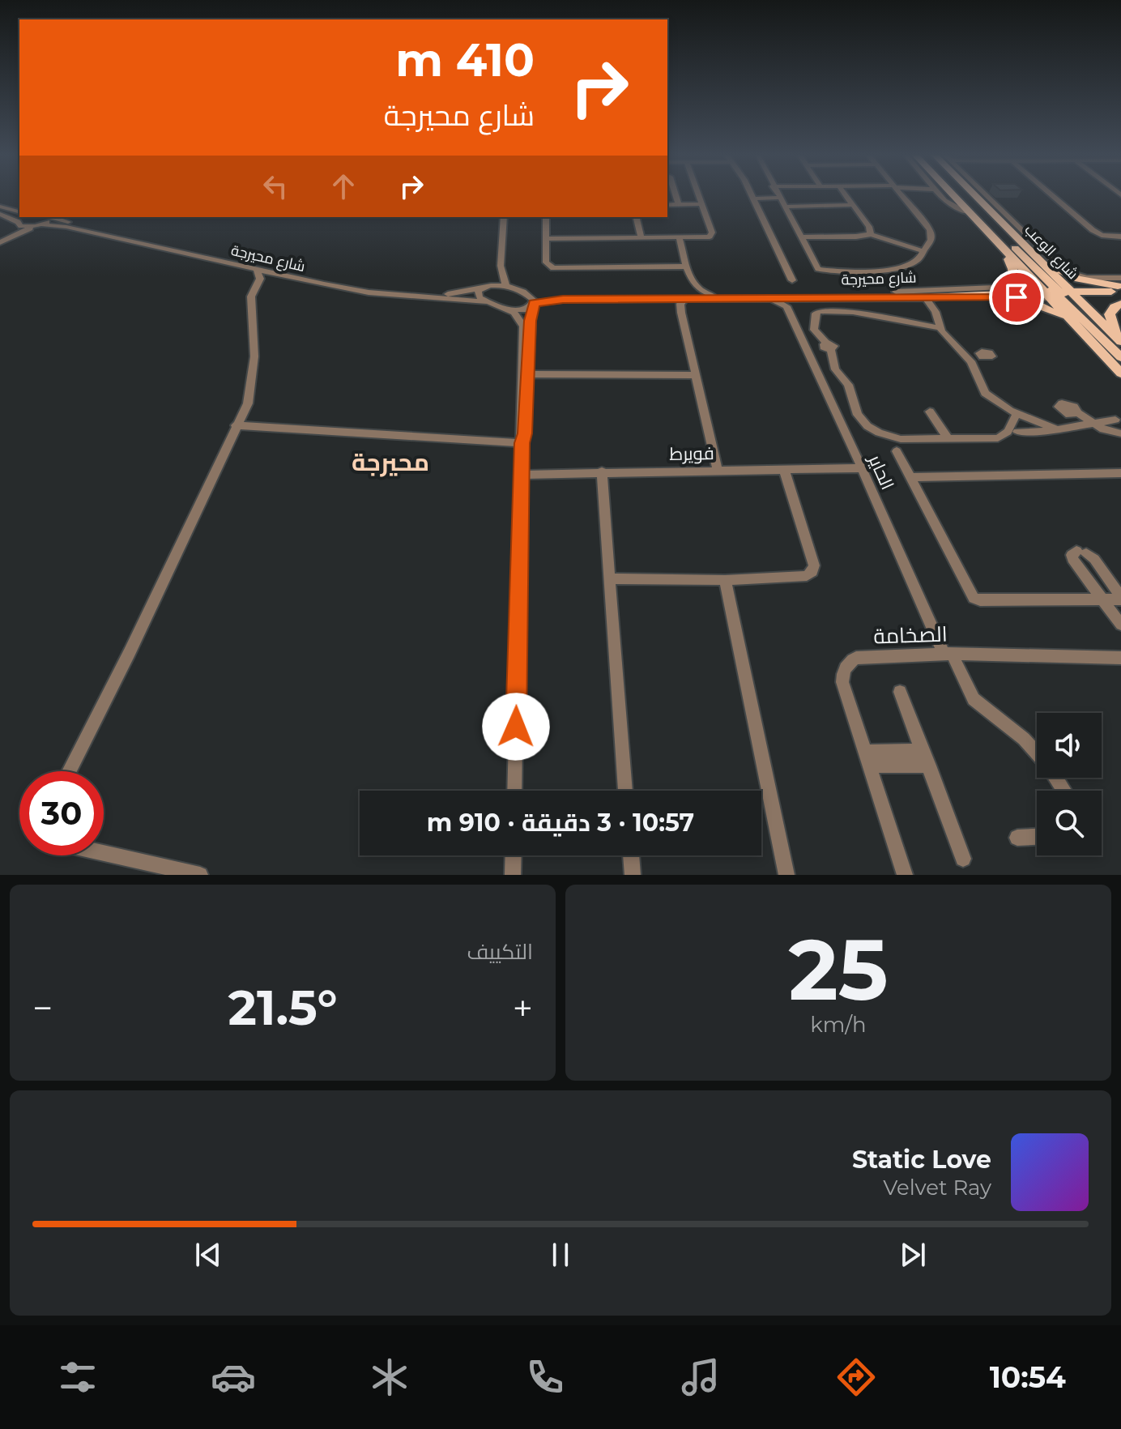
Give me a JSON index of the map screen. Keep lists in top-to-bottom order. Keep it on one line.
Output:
{"streets":{"main road":["شارع الوعب"],"street":["شارع محيرجة","فويرط","الحاير","الصخامة"]},"crossings":[["شارع الوعب","شارع محيرجة"],["شارع محيرجة","الحاير"],["فويرط","الحاير"],["الحاير","الصخامة"]],"districts":["محيرجة"],"page":{"turn":["410 m","شارع محيرجة"],"limit":"30","trip":"10:57 · 3 دقيقة · 910 m","tile":[["25","km/h"],"التكييف"],"heat":["−","21.5°","+"],"song":["Static Love","Velvet Ray"],"tabs":"10:54"}}
